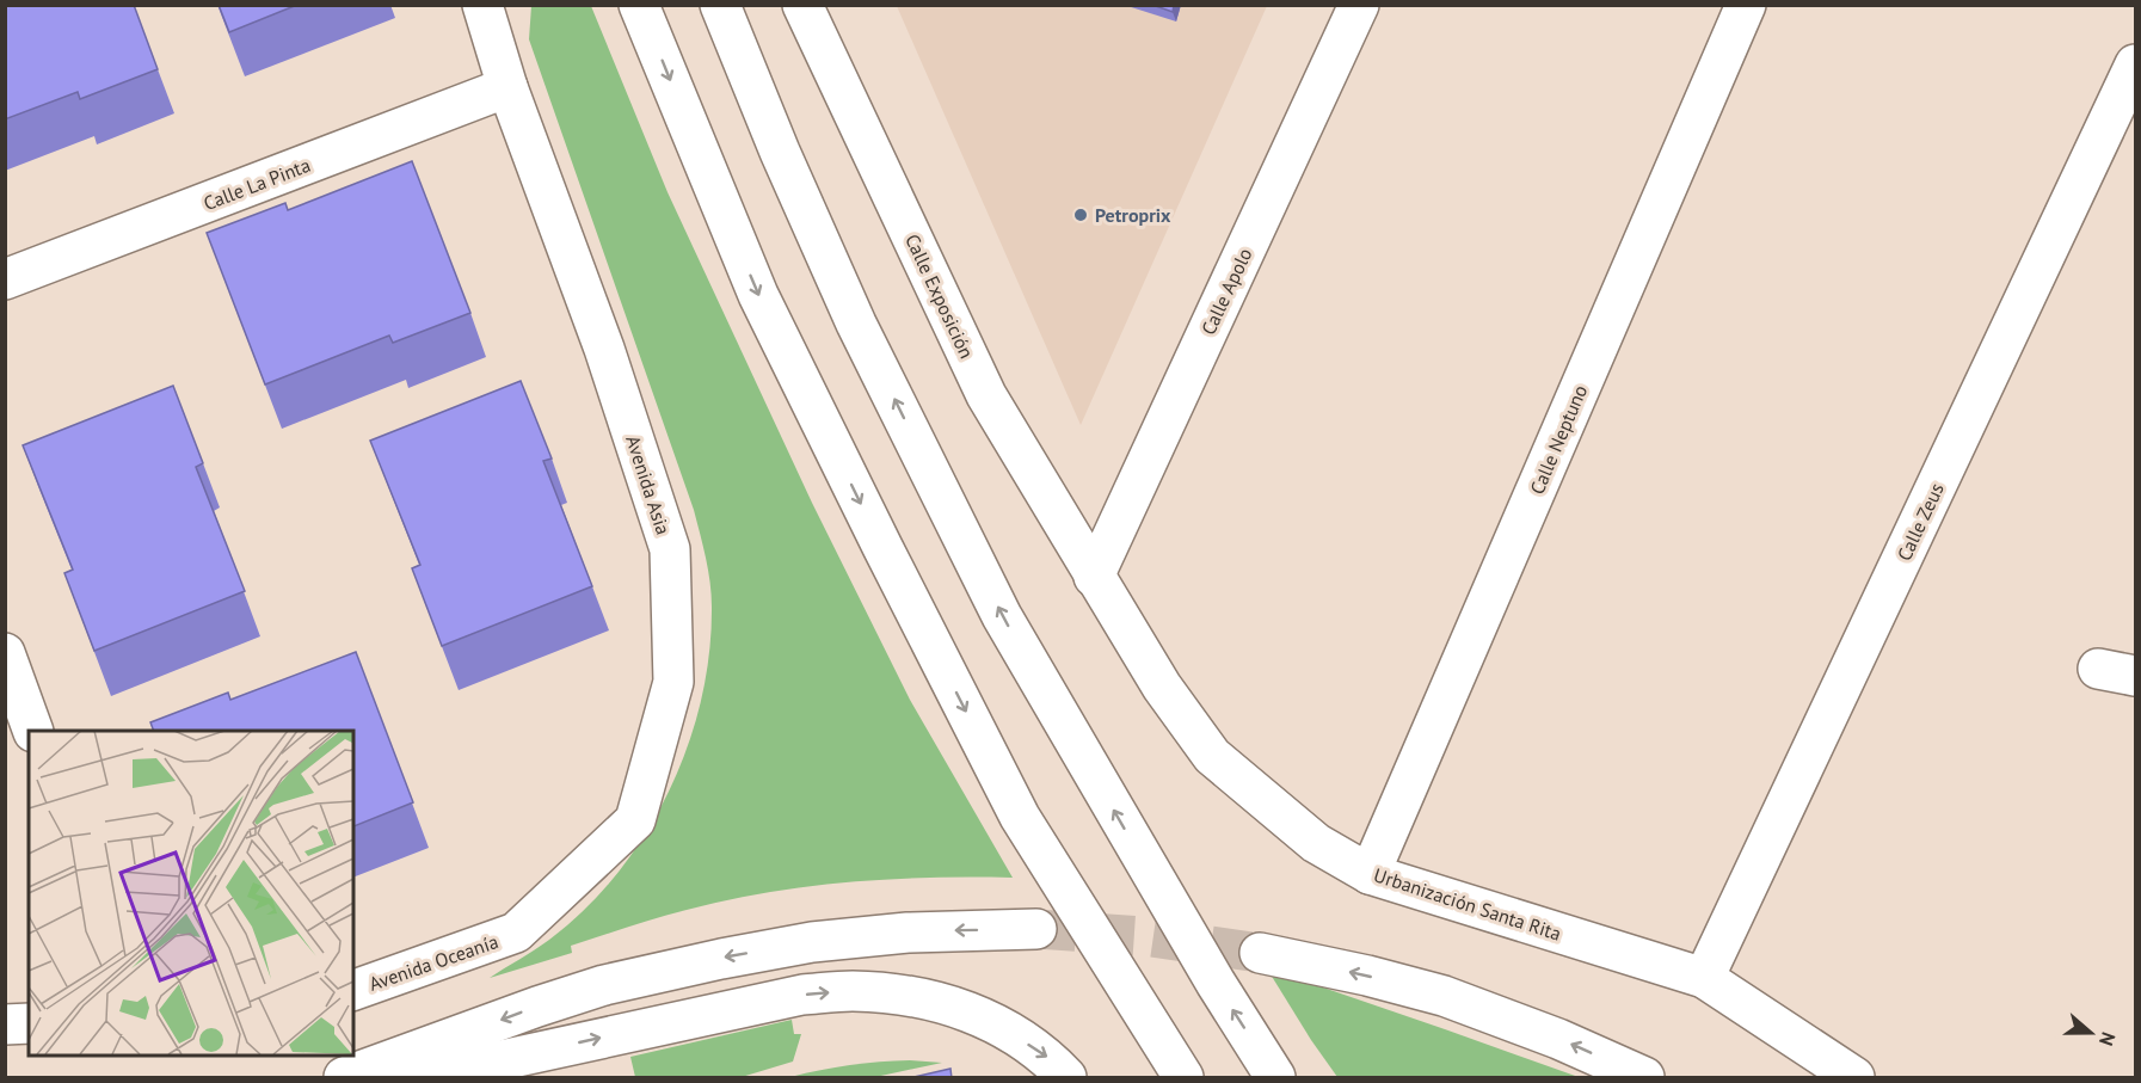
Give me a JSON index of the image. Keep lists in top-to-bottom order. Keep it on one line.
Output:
{"streets":{"street":["Calle La Pinta","Calle Apolo","Calle Exposición","Calle Neptuno","Avenida Asia","Calle Zeus","Urbanización Santa Rita","Avenida Oceanía"]},"crossings":[["Calle La Pinta","Avenida Asia"],["Calle Apolo","Calle Exposición"],["Calle Apolo","Urbanización Santa Rita"],["Calle Exposición","Urbanización Santa Rita"],["Calle Neptuno","Urbanización Santa Rita"],["Avenida Asia","Avenida Oceanía"],["Calle Zeus","Urbanización Santa Rita"]],"places":["Petroprix"],"north":"right"}
